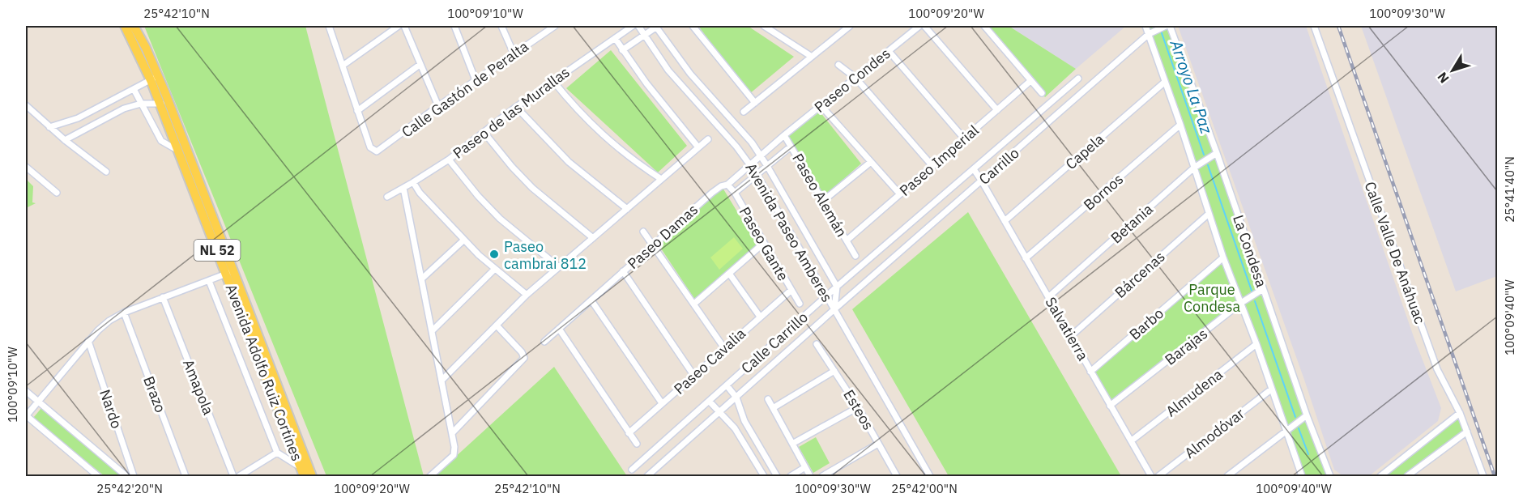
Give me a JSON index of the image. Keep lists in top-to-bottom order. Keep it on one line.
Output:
{"streets":{"main road":["NL 52","Avenida Adolfo Ruiz Cortínes"],"street":["Paseo Condes","Calle Gastón de Peralta","Paseo de las Murallas","Capela","Paseo Imperial","Carrillo","Bornos","Paseo Alemán","Betania","Avenida Paseo Amberes","Paseo Damas","Paseo Gante","La Condesa","Calle Valle De Anáhuac","Bárcenas","Barbo","Salvatierra","Calle Carrillo","Barajas","Paseo Cavalia","Amapola","Almudena","Brazo","Nardo","Esteos","Almodóvar"]},"crossings":[["Paseo Condes","Paseo Alemán"],["Paseo Condes","Paseo Damas"],["Capela","La Condesa"],["Capela","Salvatierra"],["Paseo Imperial","Paseo Alemán"],["Carrillo","Avenida Paseo Amberes"],["Carrillo","La Condesa"],["Carrillo","Salvatierra"],["Carrillo","Calle Carrillo"],["Bornos","La Condesa"],["Bornos","Salvatierra"],["Paseo Alemán","Paseo Damas"],["Betania","La Condesa"],["Betania","Salvatierra"],["Avenida Paseo Amberes","Paseo Damas"],["Avenida Paseo Amberes","Calle Carrillo"],["Paseo Damas","Paseo Gante"],["Paseo Gante","Paseo Cavalia"],["La Condesa","Bárcenas"],["La Condesa","Barbo"],["La Condesa","Barajas"],["La Condesa","Almudena"],["La Condesa","Almodóvar"],["Bárcenas","Salvatierra"],["Barbo","Salvatierra"],["Salvatierra","Barajas"],["Salvatierra","Almudena"]],"water":["Arroyo La Paz"],"parks":["Parque Condesa"],"places":["Paseo cambrai 812"],"north":"bottom left","coordinates":["25°42'10\"N","100°09'10\"W","100°09'20\"W","100°09'30\"W","25°41'40\"N","100°09'40\"W","25°42'20\"N","25°42'00\"N"]}
